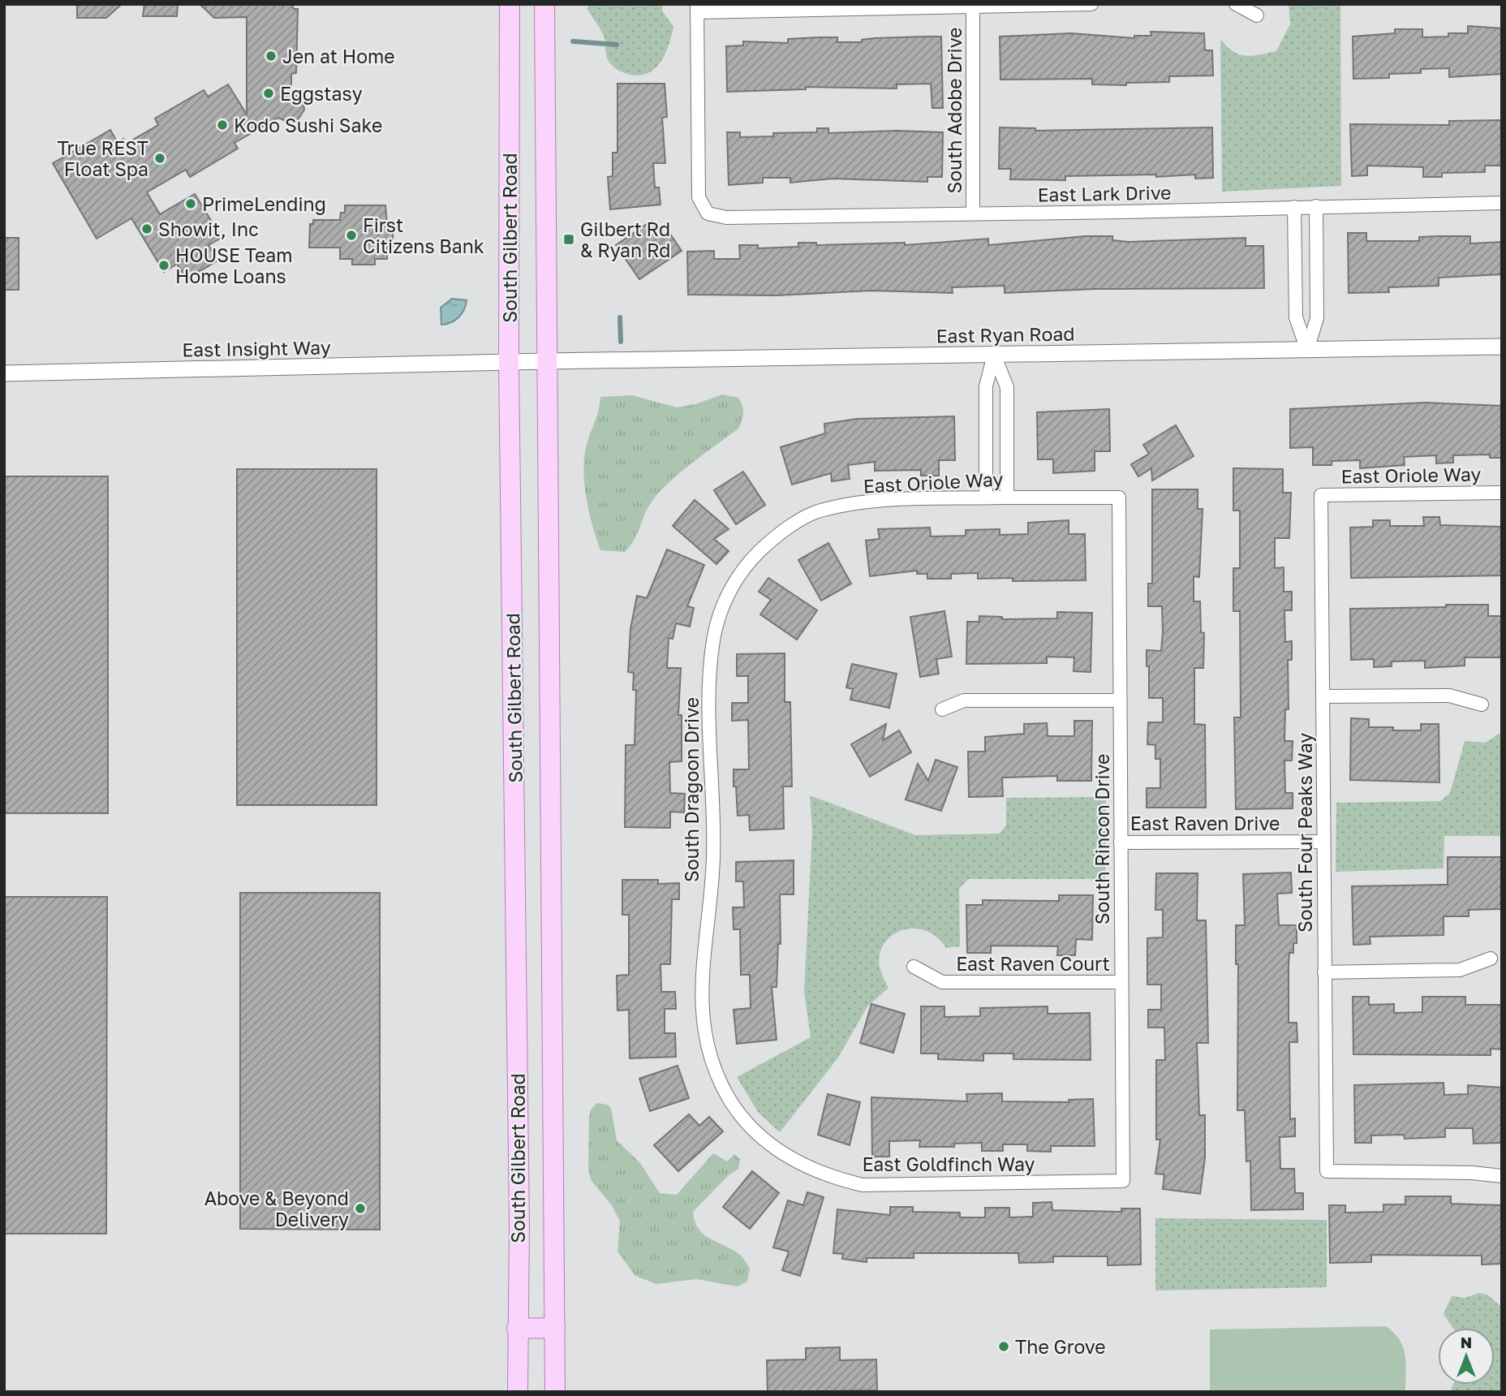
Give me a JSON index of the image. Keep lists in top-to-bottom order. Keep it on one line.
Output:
{"streets":{"main road":["South Gilbert Road"],"street":["South Adobe Drive","East Lark Drive","East Ryan Road","East Insight Way","East Oriole Way","South Dragoon Drive","East Raven Drive","South Four Peaks Way","South Rincon Drive","East Raven Court","East Goldfinch Way"]},"crossings":[["South Adobe Drive","East Lark Drive"],["South Gilbert Road","East Ryan Road"],["South Gilbert Road","East Insight Way"],["East Ryan Road","East Insight Way"],["East Oriole Way","South Dragoon Drive"],["East Oriole Way","South Four Peaks Way"],["East Oriole Way","South Rincon Drive"],["South Dragoon Drive","East Goldfinch Way"],["East Raven Drive","South Four Peaks Way"],["East Raven Drive","South Rincon Drive"],["South Rincon Drive","East Raven Court"],["South Rincon Drive","East Goldfinch Way"]],"places":{"other":["Jen at Home","Eggstasy","Kodo Sushi Sake","True REST Float Spa","PrimeLending","Showit, Inc","First Citizens Bank","HOUSE Team Home Loans","Above & Beyond Delivery","The Grove"],"transit":["Gilbert Rd & Ryan Rd"]},"north":"top"}
